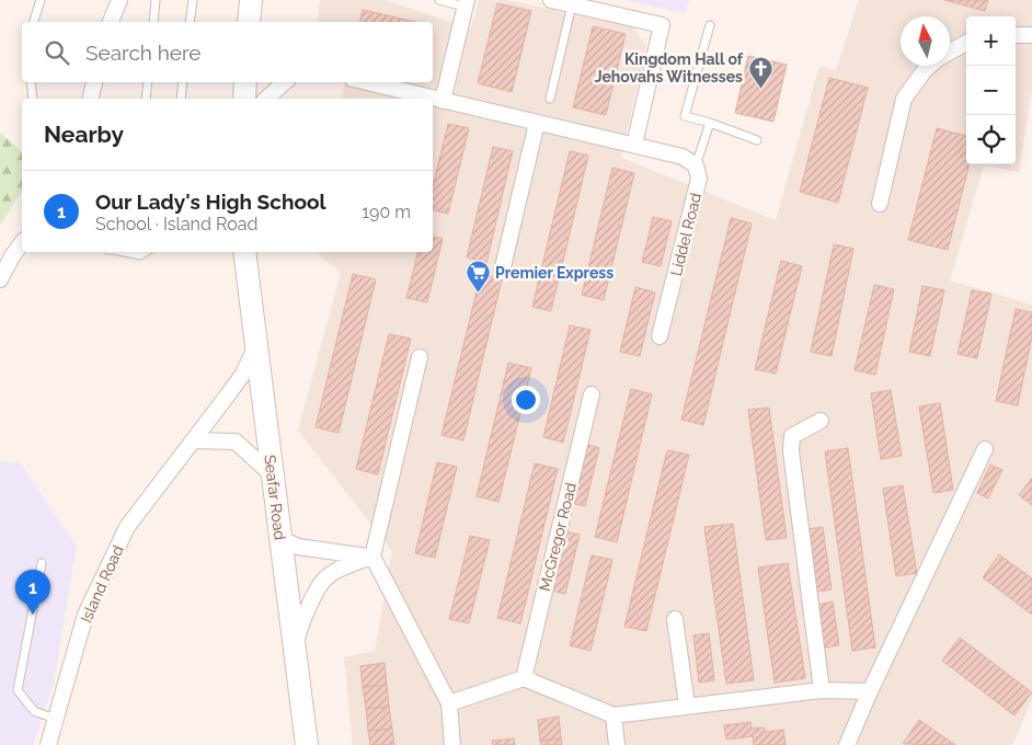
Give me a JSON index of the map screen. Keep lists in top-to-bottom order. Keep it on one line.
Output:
{"streets":{"street":["Liddel Road","Seafar Road","McGregor Road","Island Road"]},"crossings":[["Seafar Road","Island Road"]],"places":{"church":["Kingdom Hall of Jehovahs Witnesses"],"supermarket":["Premier Express"]},"north":"top","page":{"map_buttons":["+","−"],"search":"Search here","heading":"Nearby","list":[{"mark":"1","name":"Our Lady's High School","note":"School · Island Road","value":"190 m"}],"pins":"1"}}
